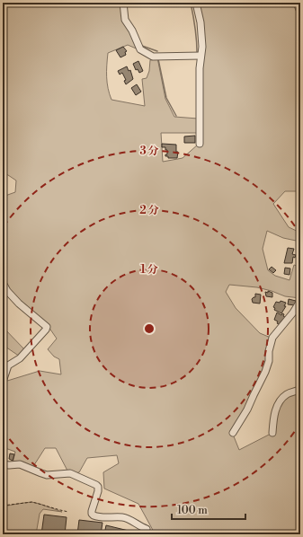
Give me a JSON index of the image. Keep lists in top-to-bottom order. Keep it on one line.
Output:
{"scale_bar":"100 m","rings":["3 分","2 分","1 分"]}
